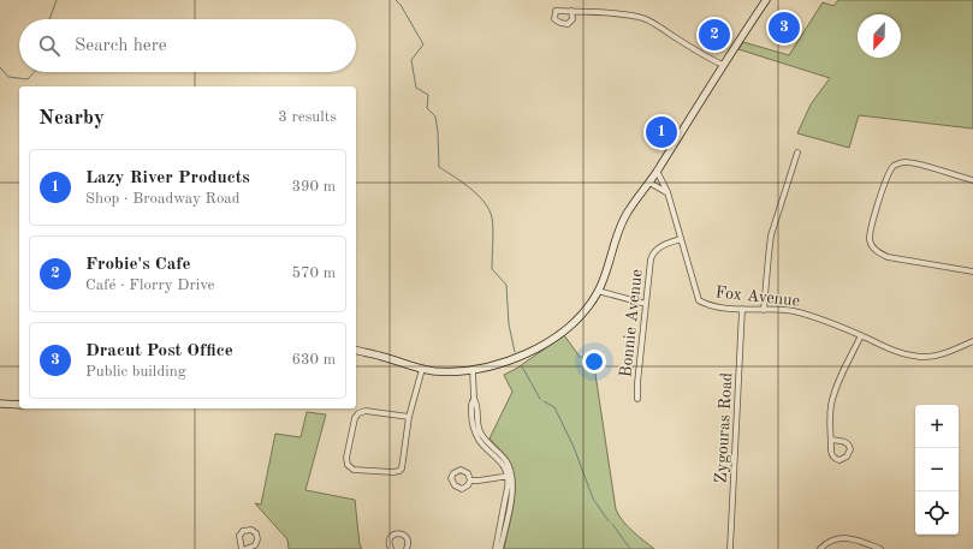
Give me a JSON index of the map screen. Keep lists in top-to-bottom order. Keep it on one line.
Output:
{"streets":{"street":["Fox Avenue","Bonnie Avenue","Zygouras Road"]},"crossings":[["Fox Avenue","Bonnie Avenue"],["Fox Avenue","Zygouras Road"]],"north":"bottom","page":{"pins":["3","2","1"],"search":"Search here","heading":["Nearby","3 results"],"list":[{"mark":"1","name":"Lazy River Products","note":"Shop · Broadway Road","value":"390 m"},{"mark":"2","name":"Frobie's Cafe","note":"Café · Florry Drive","value":"570 m"},{"mark":"3","name":"Dracut Post Office","note":"Public building","value":"630 m"}],"map_buttons":["+","−"]}}
